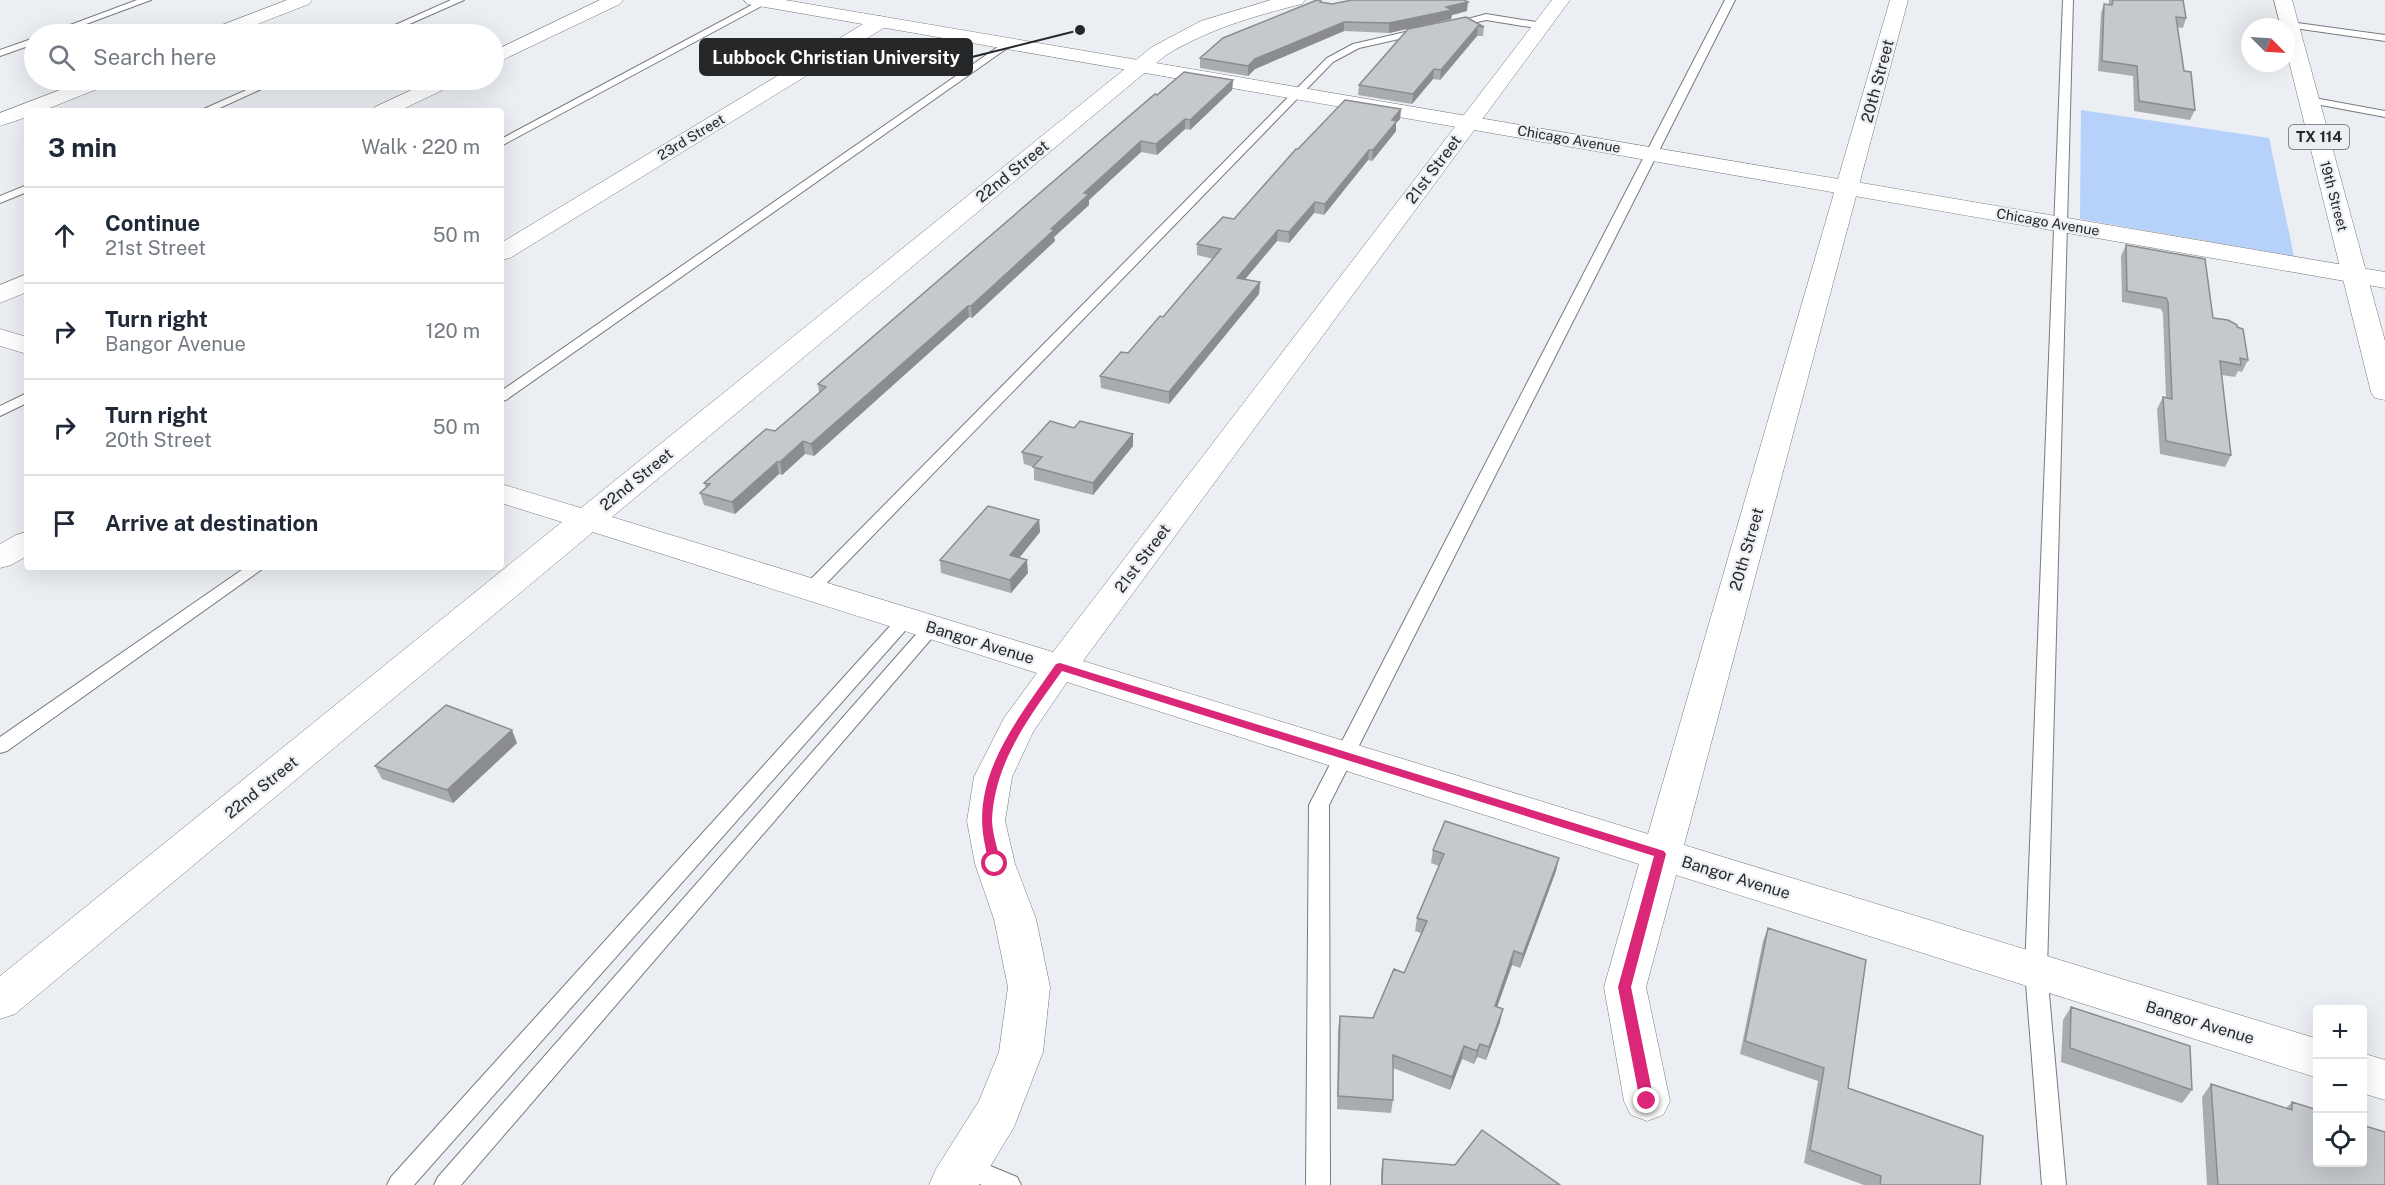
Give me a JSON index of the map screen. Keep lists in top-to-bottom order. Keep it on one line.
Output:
{"streets":{"street":["20th Street","23rd Street","TX 114","Chicago Avenue","21st Street","22nd Street","19th Street","Bangor Avenue"]},"crossings":[["20th Street","Chicago Avenue"],["20th Street","Bangor Avenue"],["23rd Street","Chicago Avenue"],["Chicago Avenue","21st Street"],["Chicago Avenue","22nd Street"],["Chicago Avenue","19th Street"],["21st Street","Bangor Avenue"],["22nd Street","Bangor Avenue"]],"places":["Lubbock Christian University"],"north":"bottom right","page":{"search":"Search here","heading":["3 min","Walk · 220 m"],"list":[["Continue","21st Street","50 m"],["Turn right","Bangor Avenue","120 m"],["Turn right","20th Street","50 m"],"Arrive at destination"],"map_buttons":["+","−"]}}
